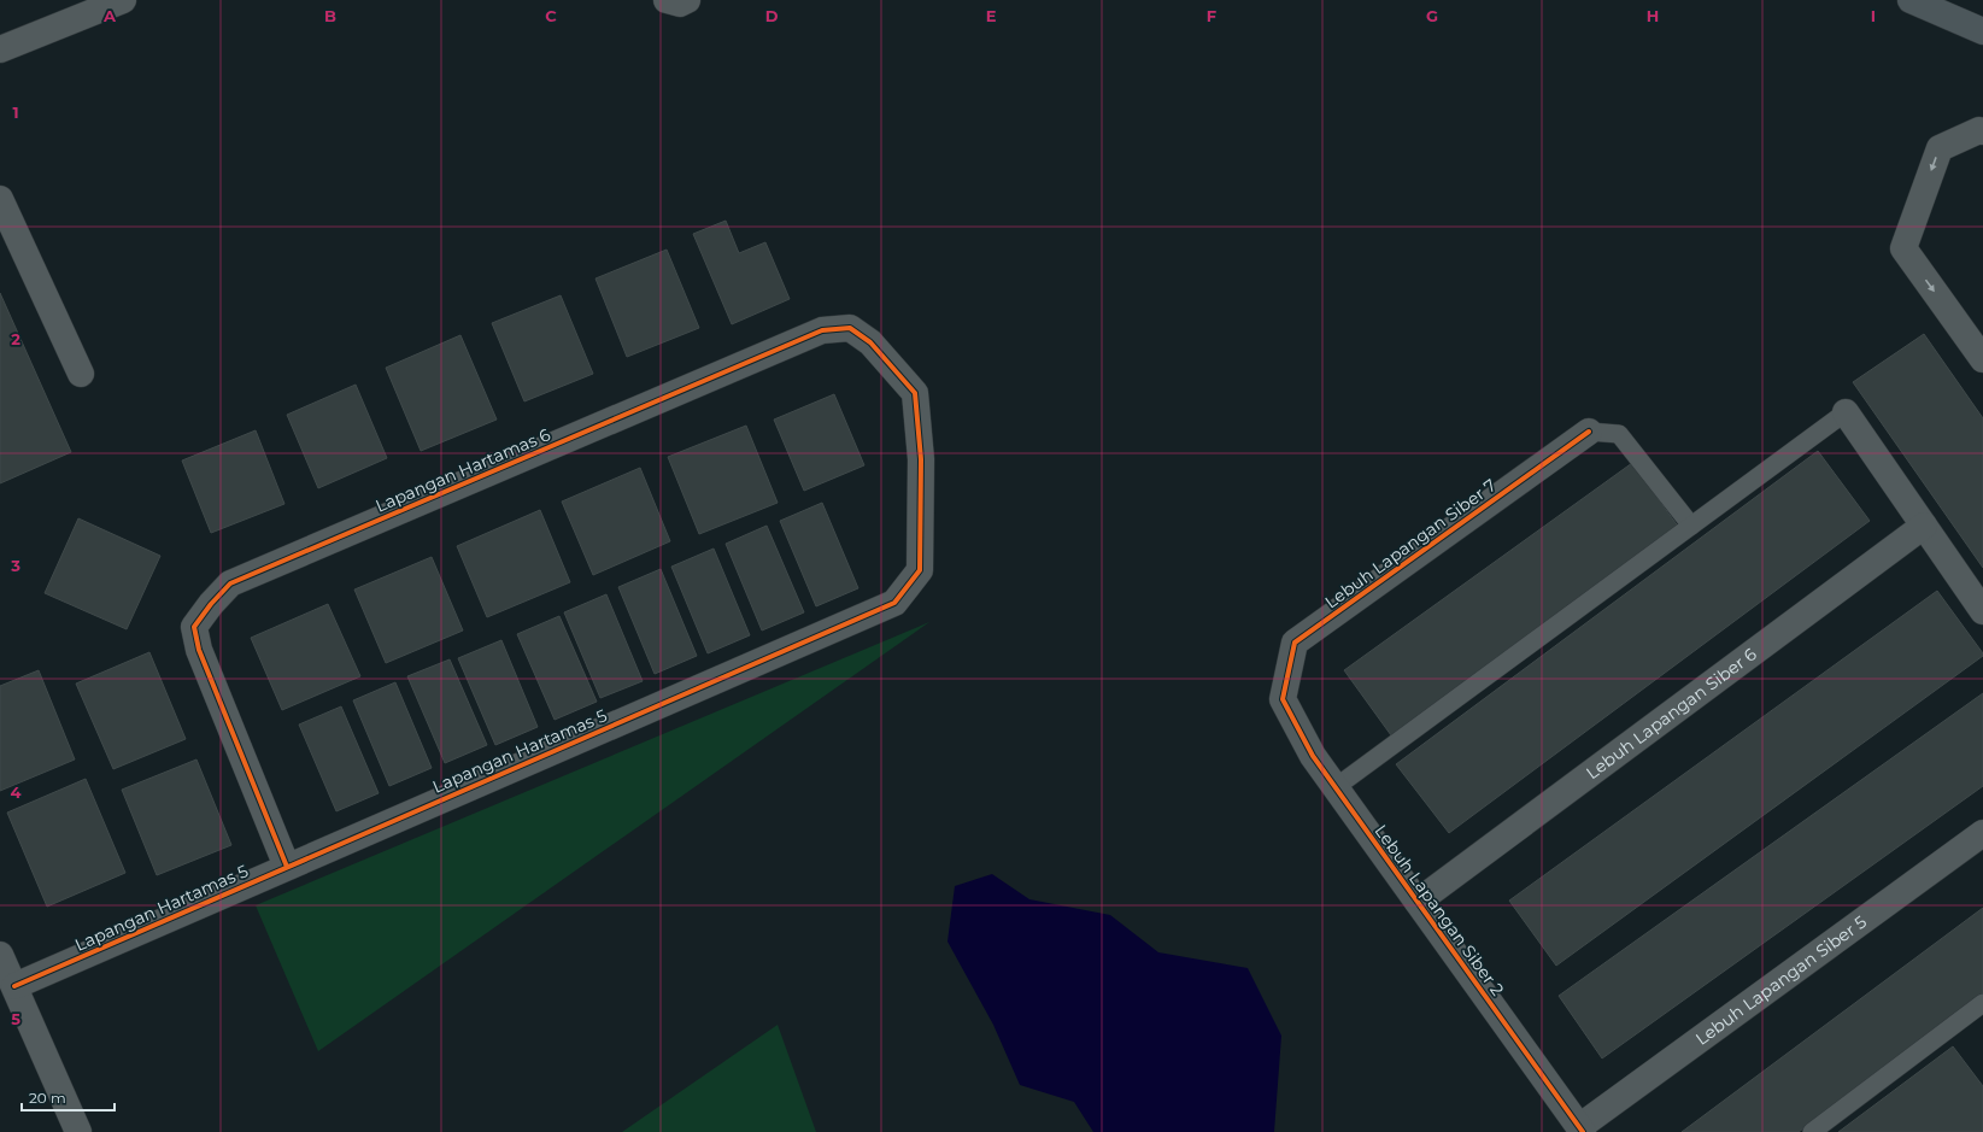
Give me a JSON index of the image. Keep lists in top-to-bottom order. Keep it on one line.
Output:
{"streets":{"street":["Lapangan Hartamas 6","Lebuh Lapangan Siber 7","Lebuh Lapangan Siber 6","Lapangan Hartamas 5","Lebuh Lapangan Siber 2","Lebuh Lapangan Siber 5"]},"crossings":[["Lapangan Hartamas 6","Lapangan Hartamas 5"],["Lebuh Lapangan Siber 7","Lebuh Lapangan Siber 2"],["Lebuh Lapangan Siber 6","Lebuh Lapangan Siber 2"],["Lebuh Lapangan Siber 2","Lebuh Lapangan Siber 5"]],"scale_bar":"20 m","grid":{"columns":["A","B","C","D","E","F","G","H","I"],"rows":["1","2","3","4","5"]}}
